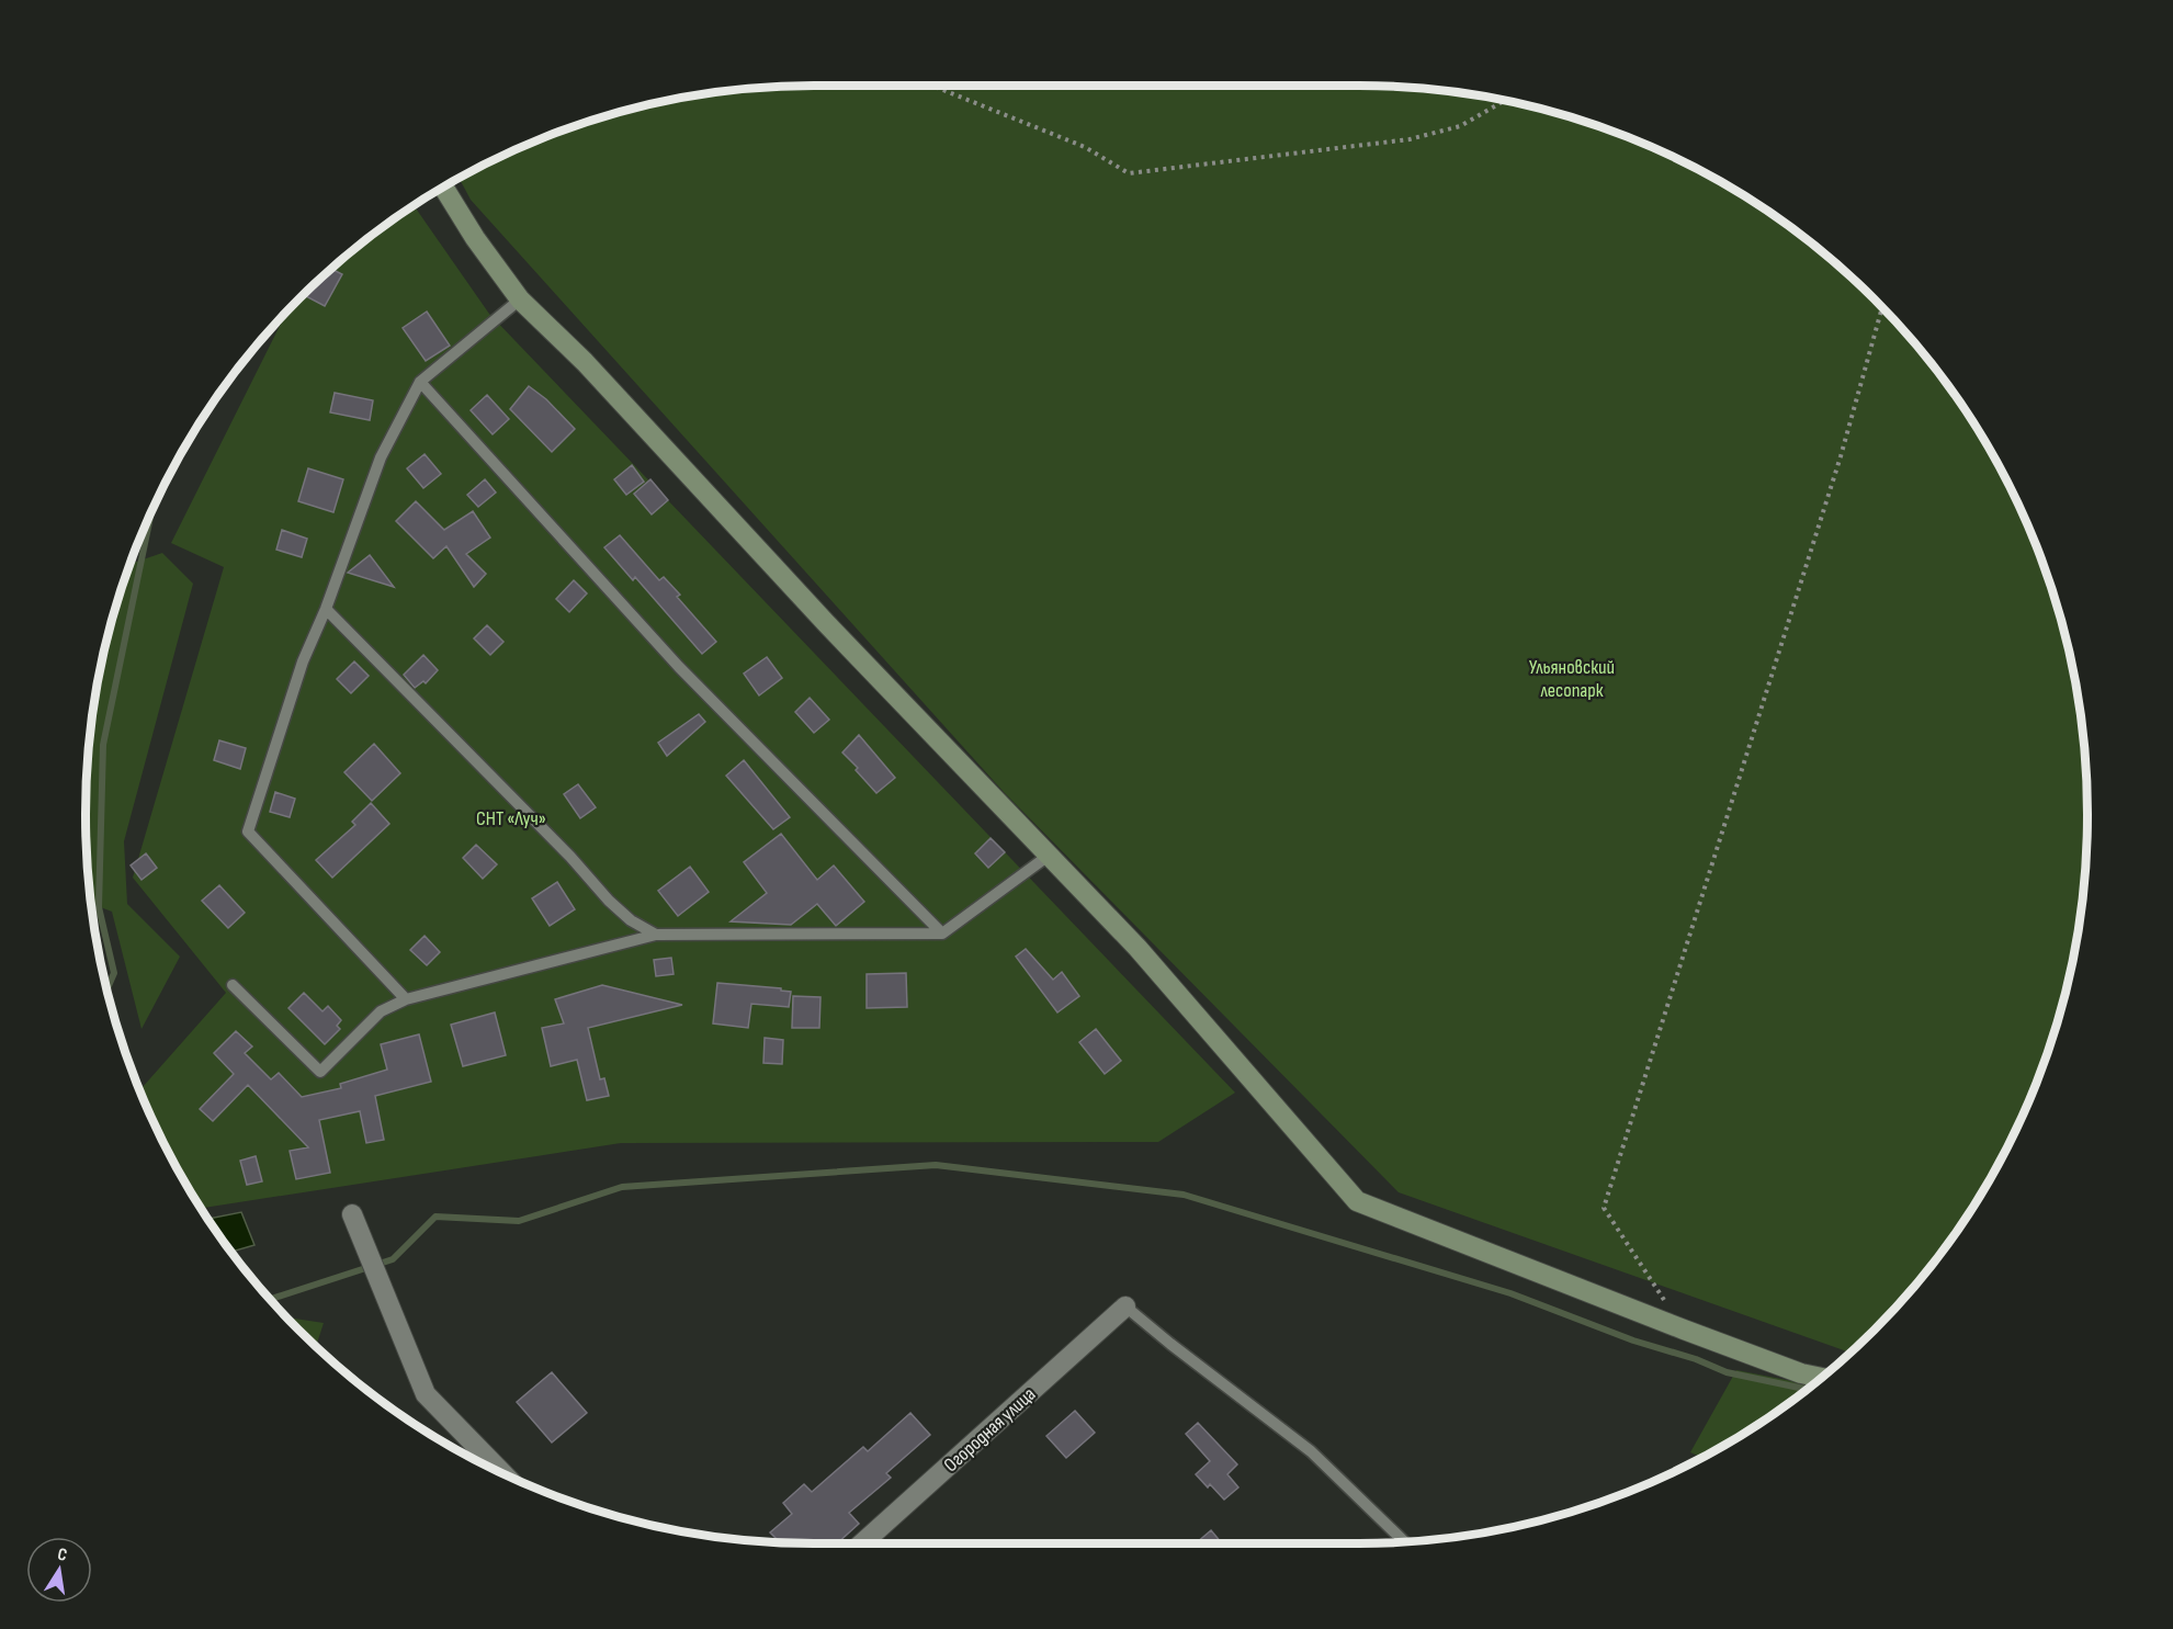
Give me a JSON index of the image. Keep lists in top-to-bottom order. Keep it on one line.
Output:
{"streets":{"street":["Огородная улица"]},"parks":["Ульяновский лесопарк","СНТ «Луч»"],"north":"top"}
